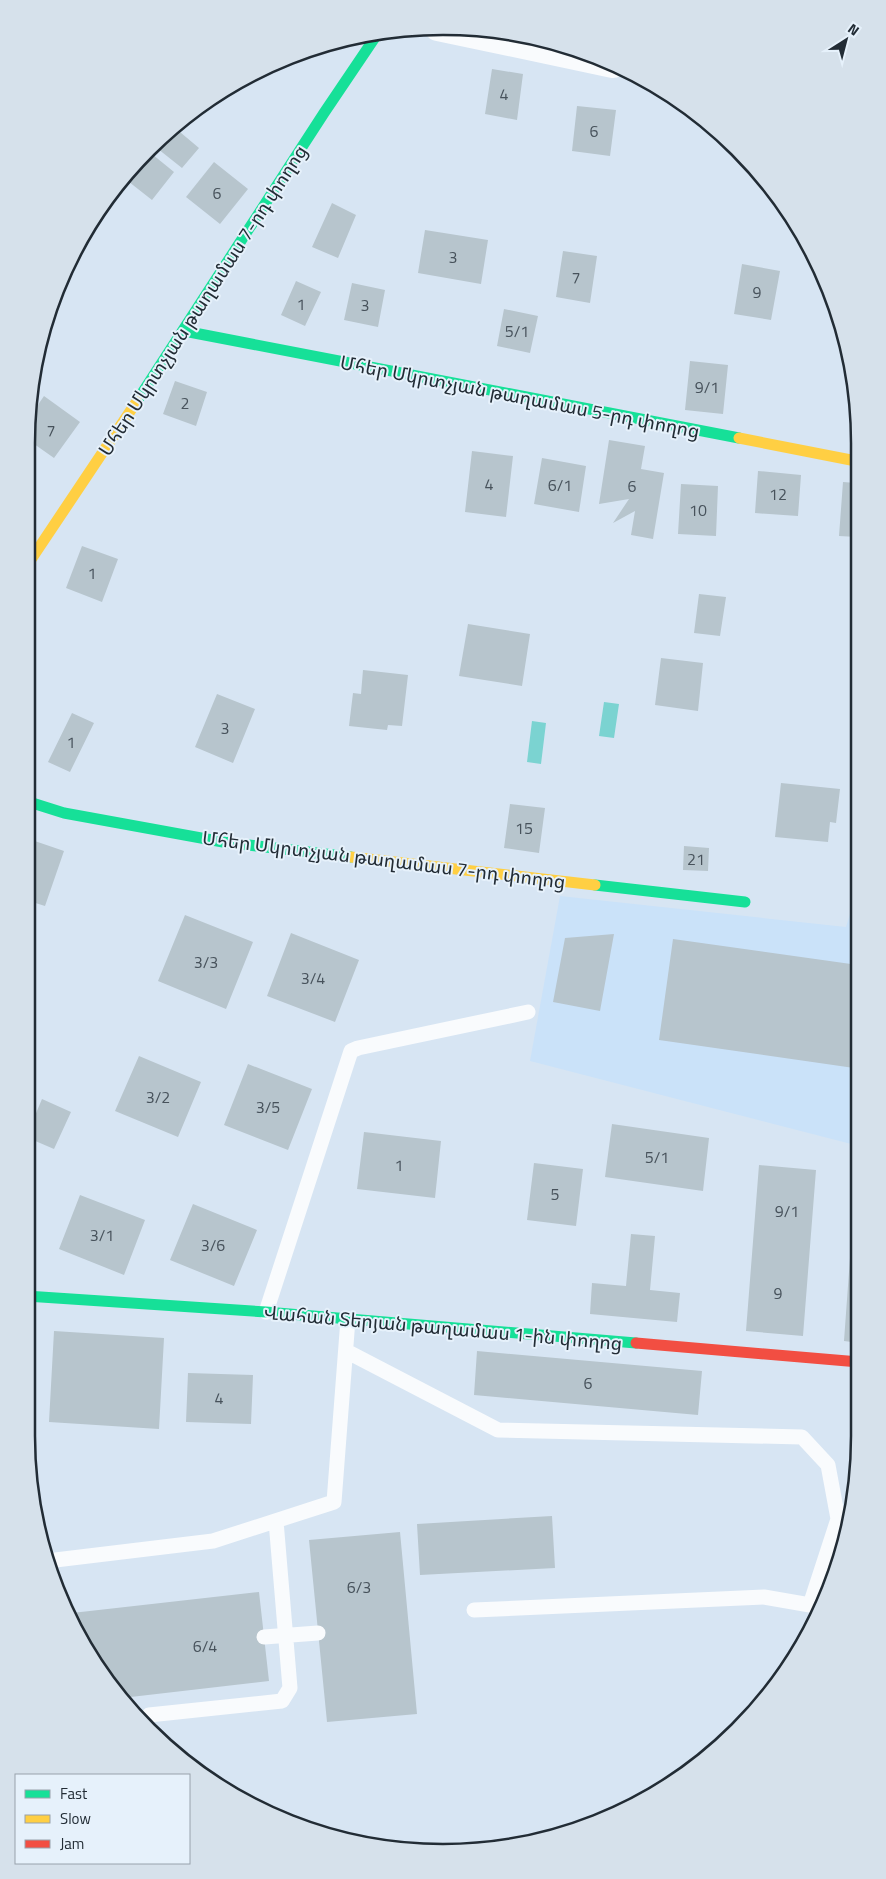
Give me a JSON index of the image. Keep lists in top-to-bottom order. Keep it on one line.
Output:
{"streets":{"street":["Մհեր Մկրտչյան թաղամաս 7-րդ փողոց","Մհեր Մկրտչյան թաղամաս 5-րդ փողոց","Վահան Տերյան թաղամաս 1-ին փողոց"]},"crossings":[["Մհեր Մկրտչյան թաղամաս 7-րդ փողոց","Մհեր Մկրտչյան թաղամաս 5-րդ փողոց"]],"house_numbers":["4","6","6","3","7","9","1","3","5/1","9/1","2","7","4","6/1","6","12","10","1","3","1","15","21","3/3","3/4","3/2","3/5","5/1","1","5","9/1","3/1","3/6","9","6","4","6/3","6/4"],"legend":["Fast","Slow","Jam"],"north":"top right"}
